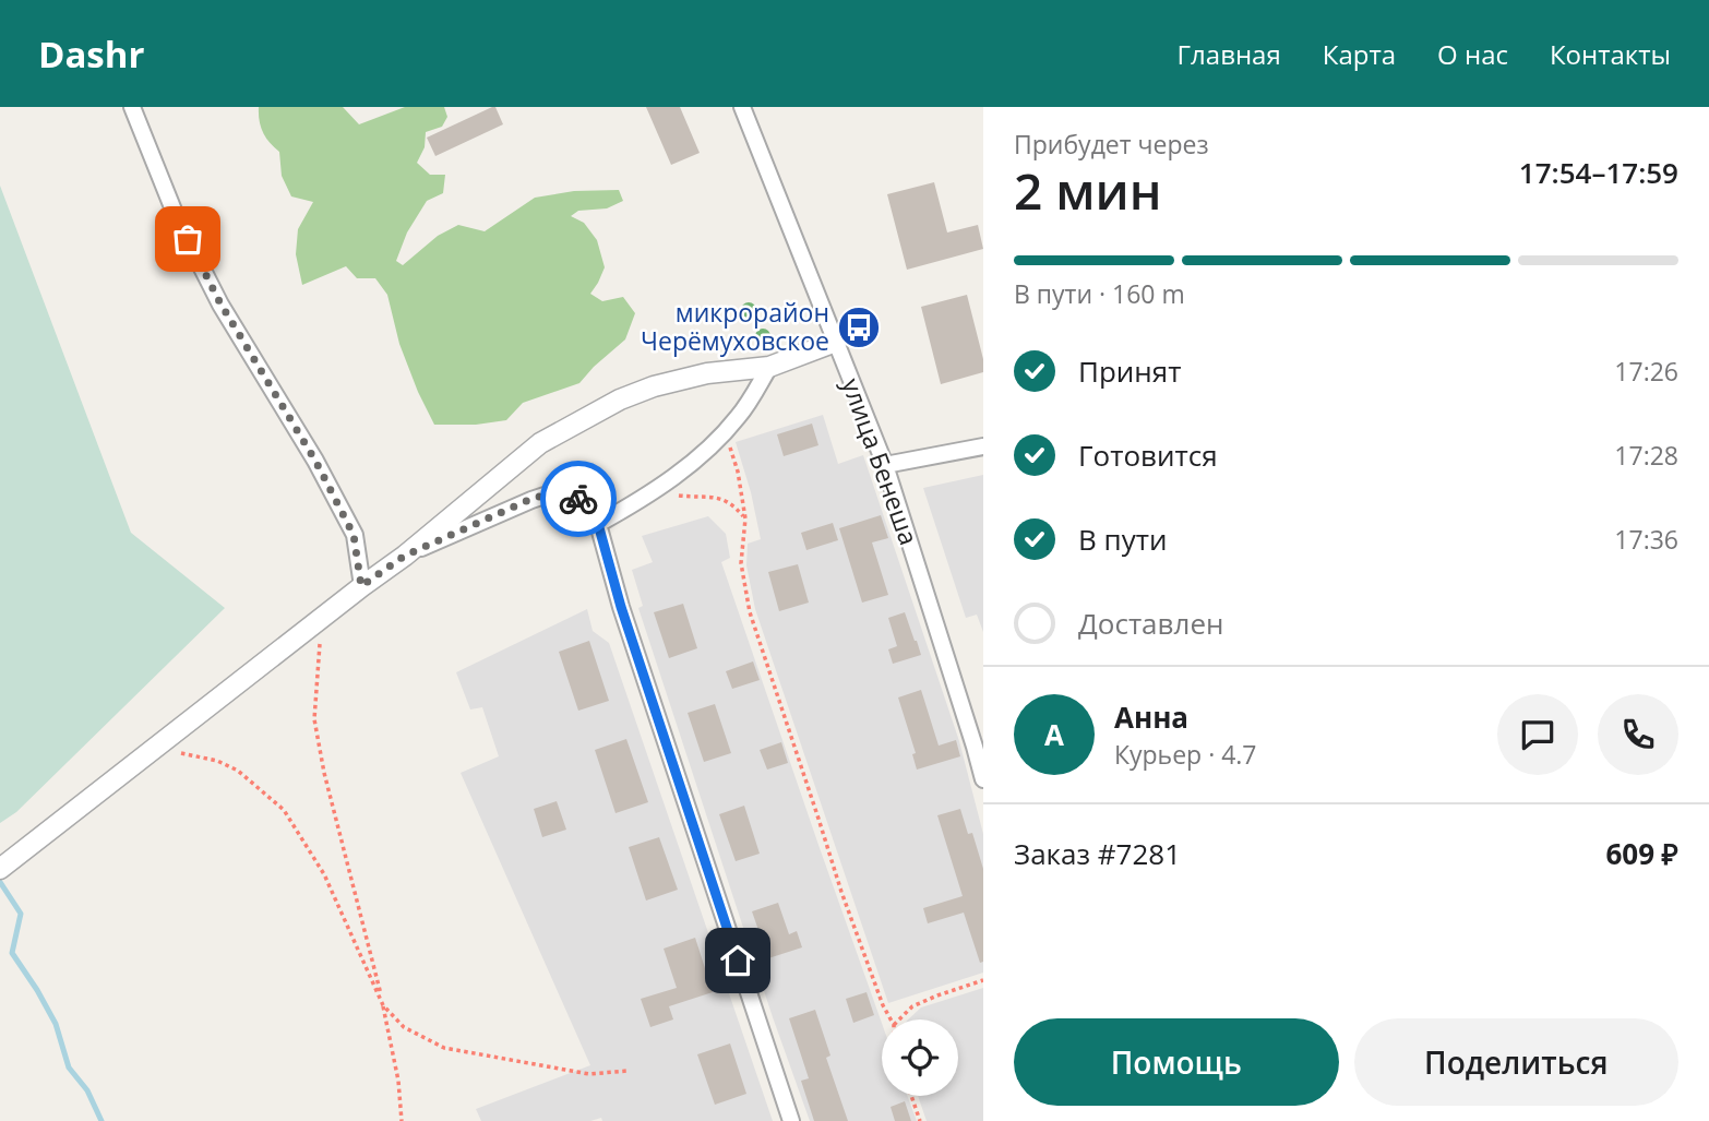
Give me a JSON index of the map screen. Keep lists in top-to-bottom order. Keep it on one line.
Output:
{"streets":{"street":["улица Бенеша"]},"places":{"bus stop":["микрорайон Черёмуховское"]},"page":{"header":"Dashr","nav":["Главная","Карта","О нас","Контакты"],"heading":["2 мин","Прибудет через","17:54–17:59"],"panel":["Анна","Курьер · 4.7","Заказ #7281","609 ₽"],"bar":"В пути · 160 m","list":[["Принят","17:26"],["Готовится","17:28"],["В пути","17:36"],"Доставлен"],"round":"А","buttons":["Помощь","Поделиться"]}}
